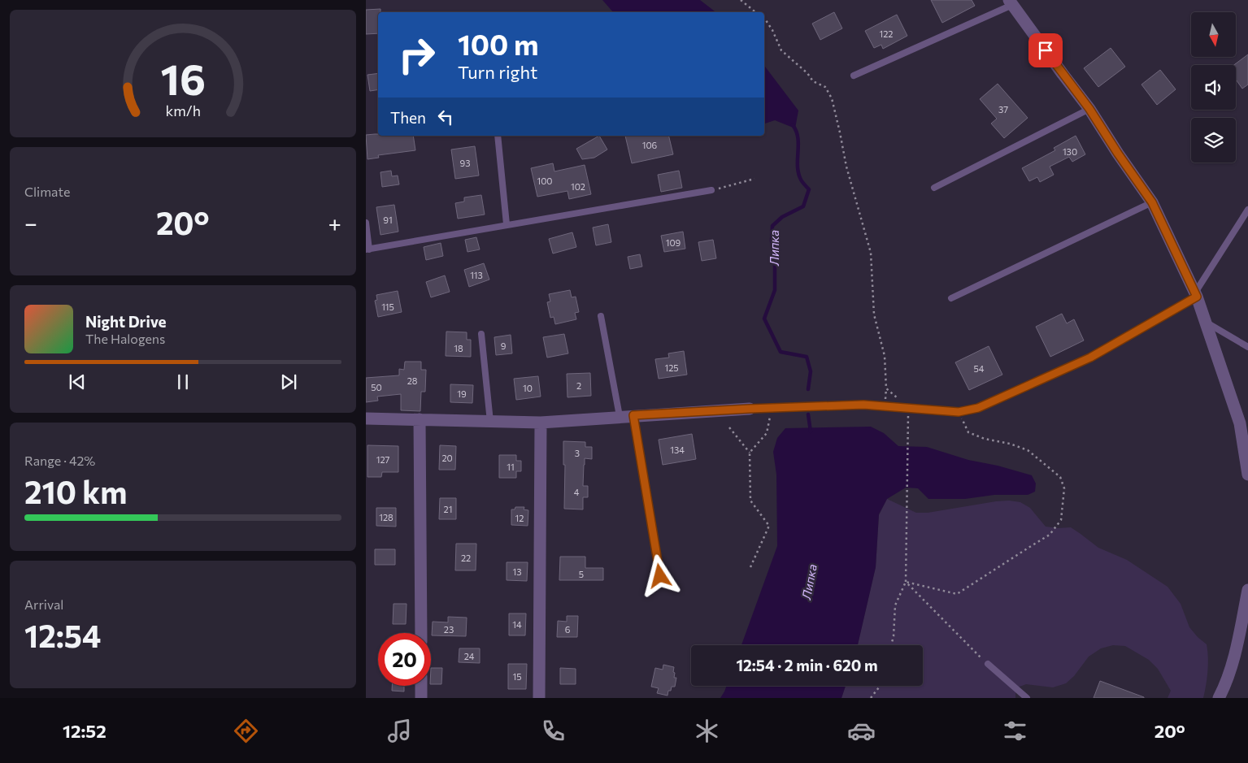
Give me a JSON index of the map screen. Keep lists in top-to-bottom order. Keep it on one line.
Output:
{"water":["Липка"],"house_numbers":["122","37","106","130","93","100","102","91","109","113","115","9","18","125","54","28","2","50","10","19","134","3","20","127","11","4","21","128","12","22","13","5","14","23","6","24","15"],"north":"bottom","page":{"turn":["100 m","Turn right"],"then":"Then","tile":["Climate",["Range · 42%","210 km"],["Arrival","12:54"]],"heat":["−","20°","+"],"song":["Night Drive","The Halogens"],"limit":"20","trip":"12:54 · 2 min · 620 m","tabs":["12:52","20°"],"gauge":["16","km/h"]}}
